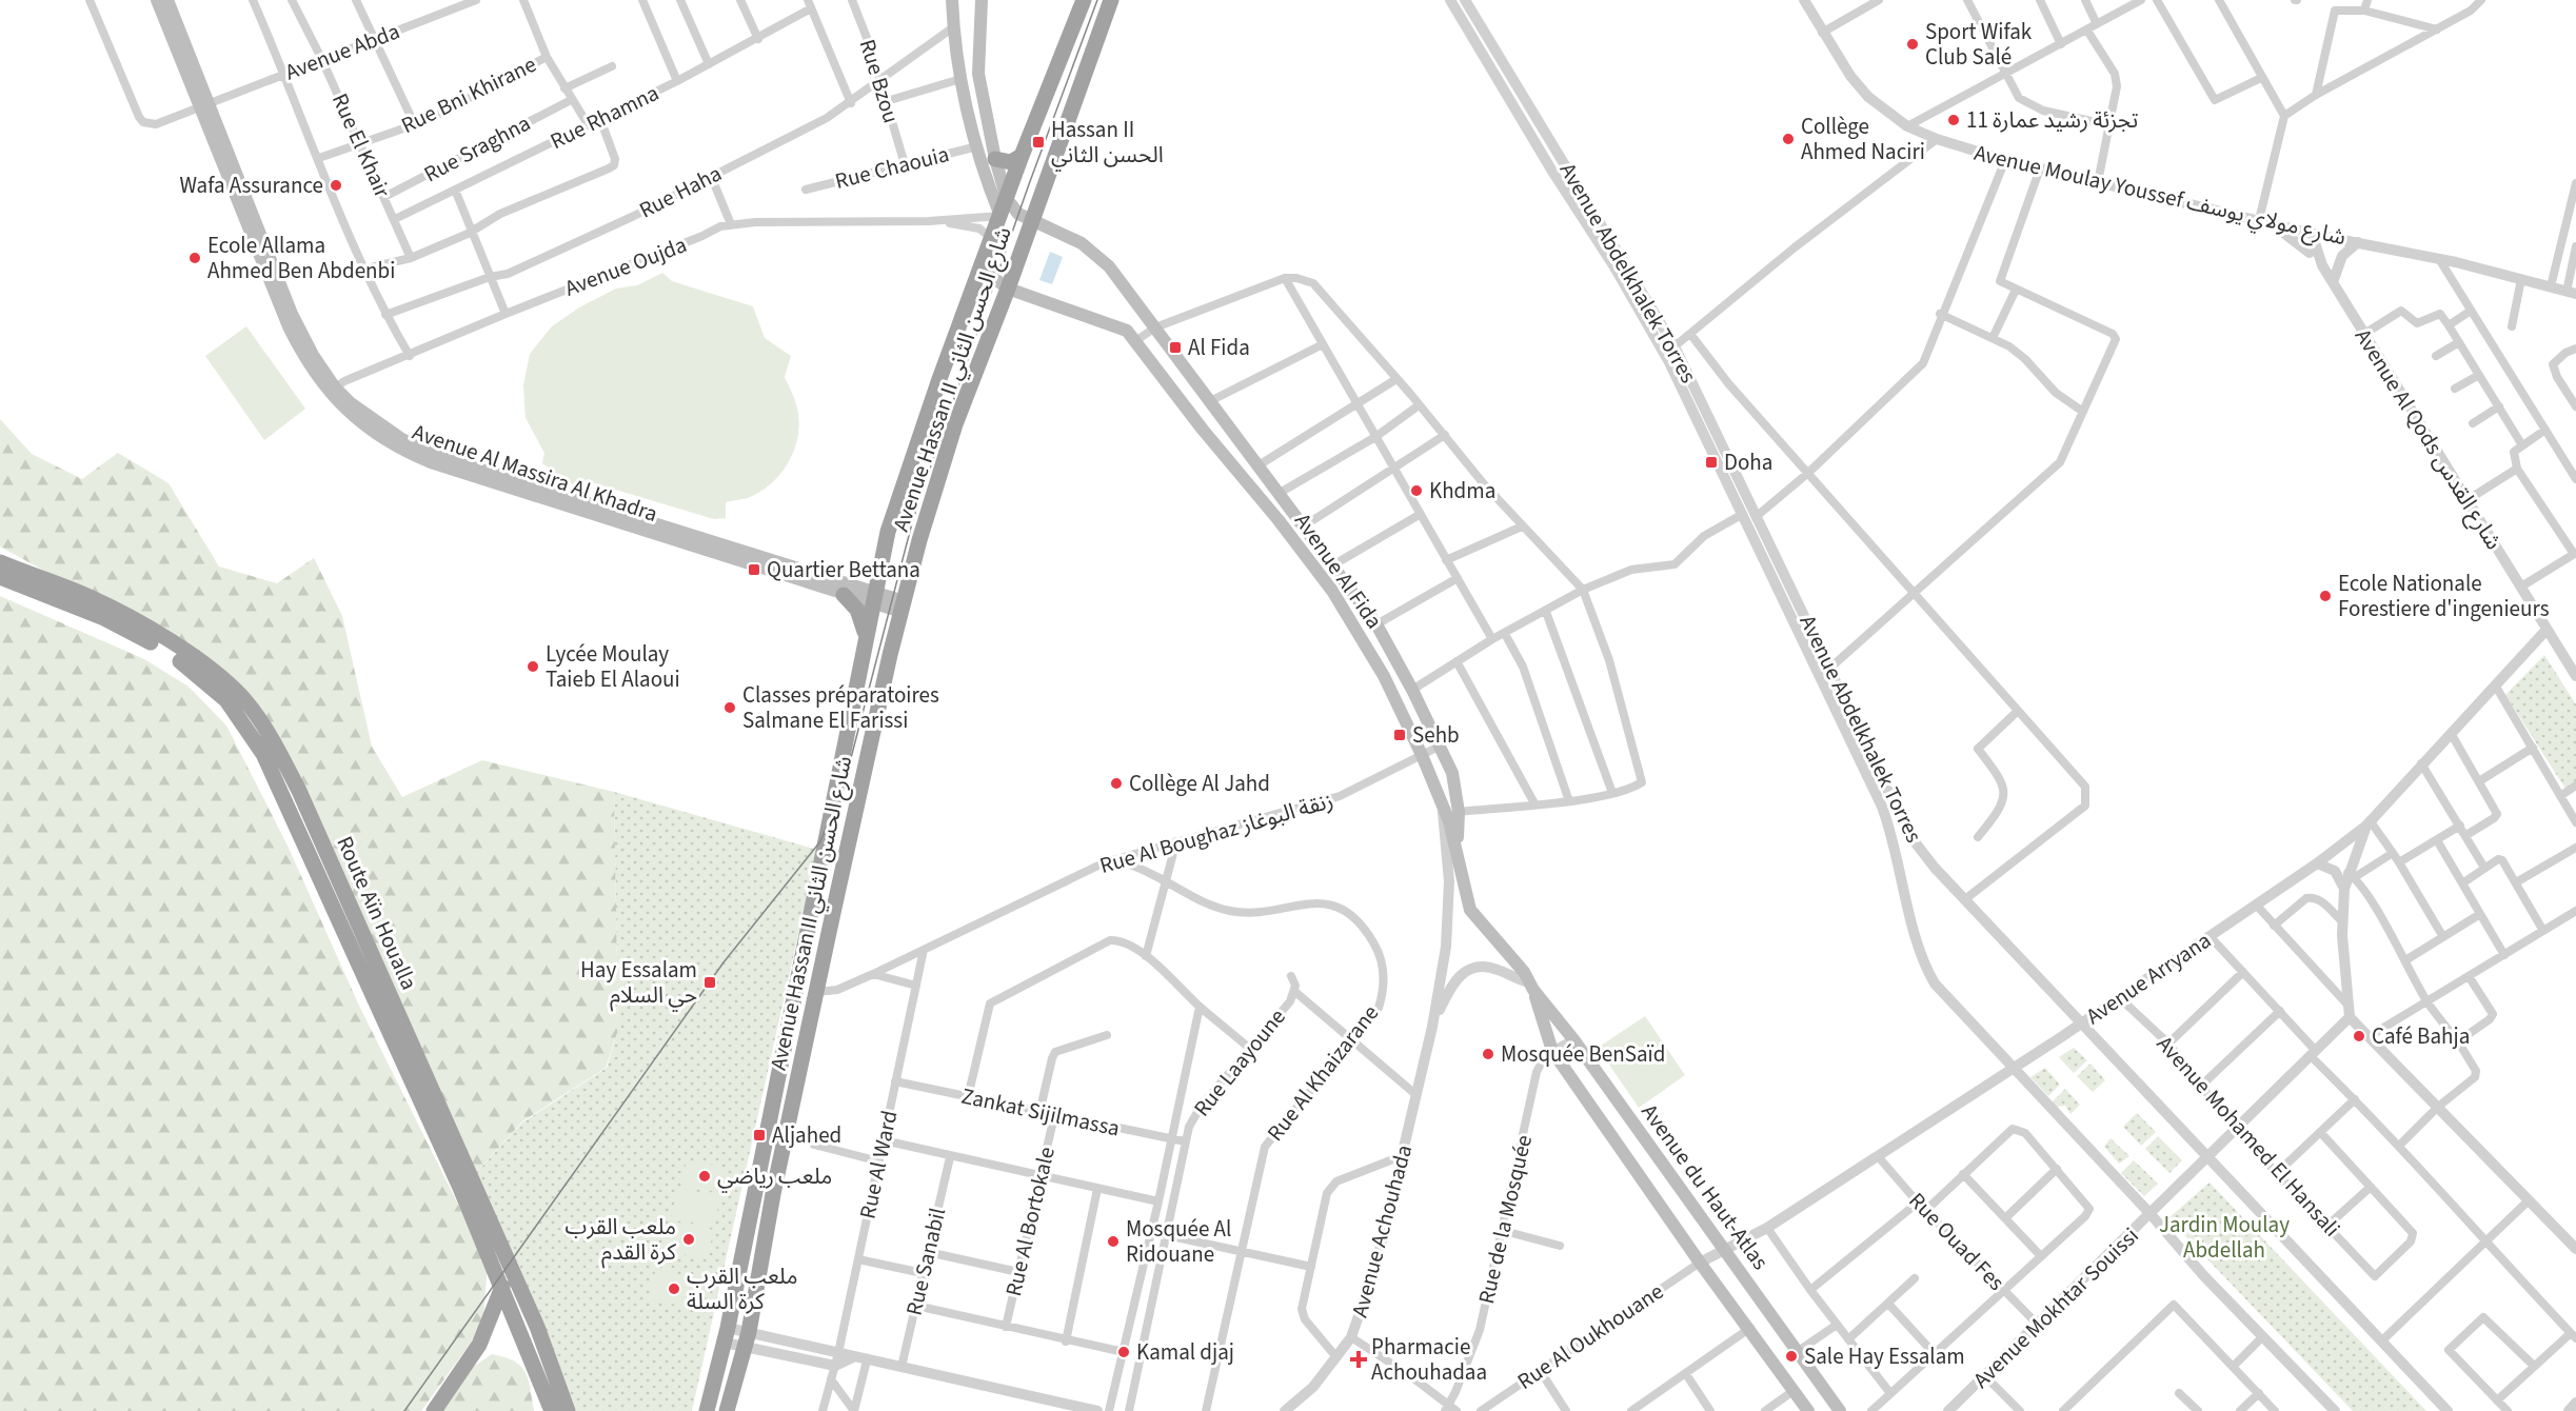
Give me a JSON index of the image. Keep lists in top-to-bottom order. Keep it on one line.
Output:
{"streets":{"highway":["Avenue Hassan II شارع الحسن الثاني","Route Aïn Houalla"],"main road":["Avenue Al Massira Al Khadra","Avenue Al Fida","Avenue du Haut-Atlas"],"street":["Avenue Abda","Rue Bzou","Rue Bni Khirane","Rue Rhamna","Rue El Khair","Rue Sraghna","Rue Chaouia","Rue Haha","Avenue Moulay Youssef شارع مولاي يوسف","Avenue Oujda","Avenue Abdelkhalek Torres","Avenue Al Qods شارع القدس","Rue Al Boughaz زنقة البوغاز","Avenue Arryana","Rue Laayoune","Rue Al Khaizarane","Zankat Sijilmassa","Avenue Mohamed El Hansali","Rue Al Ward","Rue de la Mosquée","Rue Al Bortokale","Avenue Achouhada","Rue Ouad Fes","Rue Sanabil","Avenue Mokhtar Souissi","Rue Al Oukhouane"]},"crossings":[["Avenue Abda","Rue El Khair"],["Avenue Abda","Avenue Al Massira Al Khadra"],["Rue Bzou","Rue Chaouia"],["Rue Bzou","Rue Haha"],["Rue Bni Khirane","Rue El Khair"],["Rue Rhamna","Rue El Khair"],["Rue El Khair","Rue Sraghna"],["Avenue Moulay Youssef شارع مولاي يوسف","Avenue Al Qods شارع القدس"],["Avenue Oujda","Avenue Hassan II شارع الحسن الثاني"],["Avenue Oujda","Avenue Al Massira Al Khadra"],["Avenue Oujda","Avenue Al Fida"],["Avenue Abdelkhalek Torres","Avenue Arryana"],["Avenue Abdelkhalek Torres","Avenue Mokhtar Souissi"],["Avenue Hassan II شارع الحسن الثاني","Avenue Al Massira Al Khadra"],["Avenue Hassan II شارع الحسن الثاني","Avenue Al Fida"],["Avenue Hassan II شارع الحسن الثاني","Rue Al Boughaz زنقة البوغاز"],["Avenue Al Qods شارع القدس","Avenue Arryana"],["Avenue Al Fida","Rue Al Boughaz زنقة البوغاز"],["Avenue Al Fida","Avenue du Haut-Atlas"],["Avenue Al Fida","Avenue Achouhada"],["Rue Al Boughaz زنقة البوغاز","Rue Al Khaizarane"],["Rue Al Boughaz زنقة البوغاز","Rue Al Ward"],["Avenue Arryana","Avenue Mohamed El Hansali"],["Avenue Arryana","Avenue du Haut-Atlas"],["Avenue Arryana","Rue Ouad Fes"],["Avenue Arryana","Rue Al Oukhouane"],["Rue Laayoune","Zankat Sijilmassa"],["Zankat Sijilmassa","Rue Al Ward"],["Zankat Sijilmassa","Rue Al Bortokale"],["Avenue Mohamed El Hansali","Avenue Mokhtar Souissi"],["Avenue du Haut-Atlas","Rue de la Mosquée"],["Avenue du Haut-Atlas","Avenue Achouhada"],["Avenue du Haut-Atlas","Rue Al Oukhouane"],["Rue Ouad Fes","Avenue Mokhtar Souissi"]],"parks":["Jardin Moulay Abdellah"],"places":{"other":["Sport Wifak Club Salé","تجزئة رشيد عمارة 11","Collège Ahmed Naciri","Wafa Assurance","Ecole Allama Ahmed Ben Abdenbi","Khdma","Ecole Nationale Forestiere d'ingenieurs","Lycée Moulay Taieb El Alaoui","Classes préparatoires Salmane El Farissi","Collège Al Jahd","Café Bahja","Mosquée BenSaïd","ملعب رياضي","ملعب القرب كرة القدم","Mosquée Al Ridouane","ملعب القرب كرة السلة","Kamal djaj","Sale Hay Essalam"],"transit":["Hassan II الحسن الثاني","Al Fida","Doha","Quartier Bettana","Sehb","Hay Essalam حي السلام","Aljahed"],"health":["Pharmacie Achouhadaa"]}}
